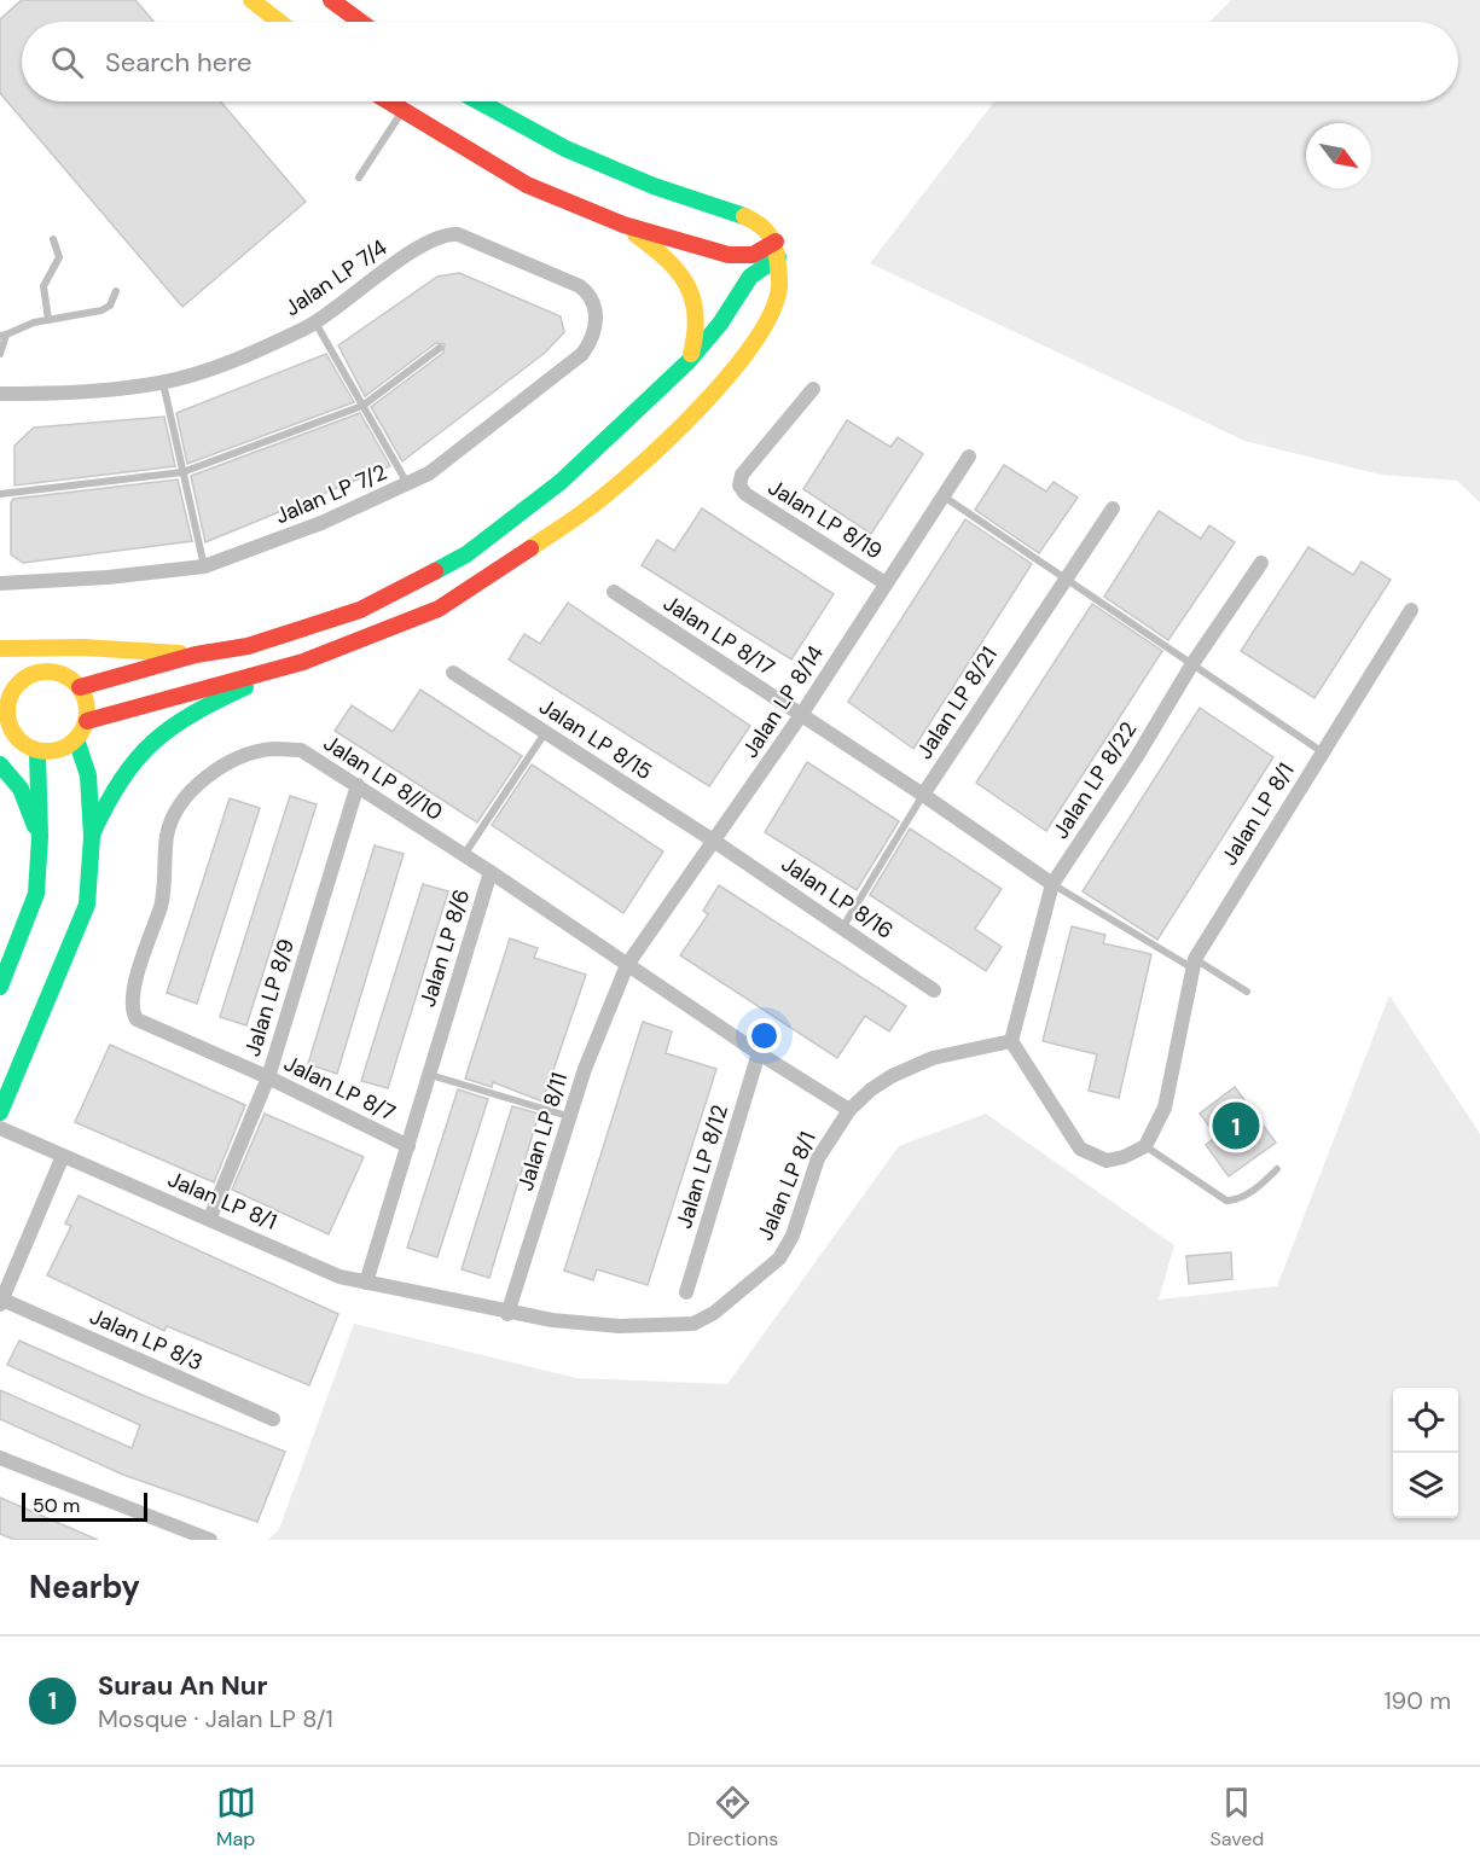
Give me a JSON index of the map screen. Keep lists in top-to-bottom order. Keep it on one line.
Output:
{"streets":{"street":["Jalan LP 7/4","Jalan LP 7/2","Jalan LP 8/19","Jalan LP 8/17","Jalan LP 8/14","Jalan LP 8/21","Jalan LP 8/15","Jalan LP 8//10","Jalan LP 8/22","Jalan LP 8/1","Jalan LP 8/16","Jalan LP 8/6","Jalan LP 8/9","Jalan LP 8/7","Jalan LP 8/11","Jalan LP 8/12","Jalan LP 8/3"]},"crossings":[["Jalan LP 7/4","Jalan LP 7/2"],["Jalan LP 8/19","Jalan LP 8/14"],["Jalan LP 8/17","Jalan LP 8/14"],["Jalan LP 8/17","Jalan LP 8/21"],["Jalan LP 8/17","Jalan LP 8/22"],["Jalan LP 8/14","Jalan LP 8/15"],["Jalan LP 8/14","Jalan LP 8/16"],["Jalan LP 8/14","Jalan LP 8/6"],["Jalan LP 8/14","Jalan LP 8/11"],["Jalan LP 8/21","Jalan LP 8/16"],["Jalan LP 8/15","Jalan LP 8/16"],["Jalan LP 8//10","Jalan LP 8/6"],["Jalan LP 8//10","Jalan LP 8/9"],["Jalan LP 8//10","Jalan LP 8/7"],["Jalan LP 8/22","Jalan LP 8/1"],["Jalan LP 8/1","Jalan LP 8/6"],["Jalan LP 8/1","Jalan LP 8/9"],["Jalan LP 8/1","Jalan LP 8/11"],["Jalan LP 8/6","Jalan LP 8/7"],["Jalan LP 8/6","Jalan LP 8/11"],["Jalan LP 8/6","Jalan LP 8/12"],["Jalan LP 8/9","Jalan LP 8/7"]],"scale_bar":"50 m","north":"bottom right","page":{"search":"Search here","pins":"1","scale":"50 m","heading":"Nearby","list":[{"mark":"1","name":"Surau An Nur","note":"Mosque · Jalan LP 8/1","value":"190 m"}],"nav":["Map","Directions","Saved"]}}
